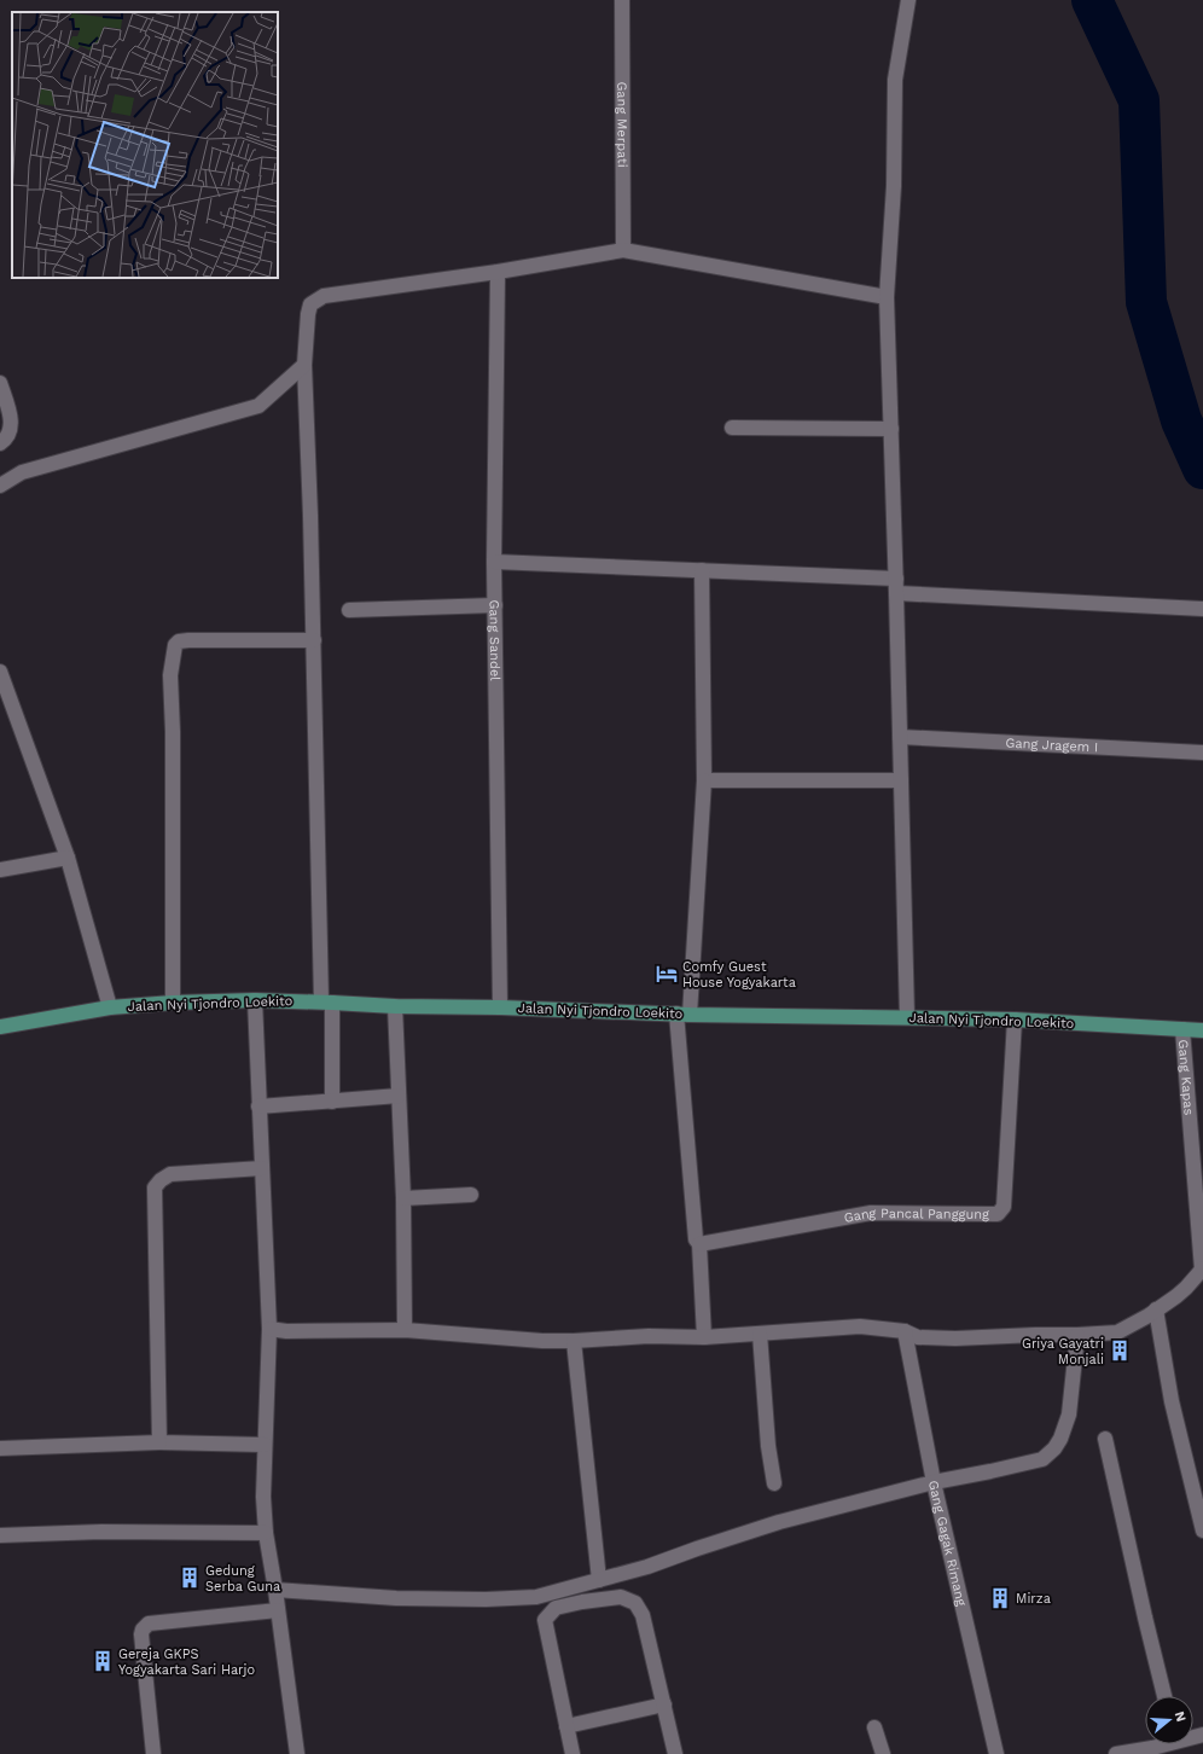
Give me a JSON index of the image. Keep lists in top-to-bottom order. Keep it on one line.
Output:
{"streets":{"main road":["Jalan Nyi Tjondro Loekito"],"street":["Gang Merpati","Gang Sandel","Gang Jragem I","Gang Kapas","Gang Pancal Panggung","Gang Gagak Rimang"]},"crossings":[["Gang Sandel","Jalan Nyi Tjondro Loekito"],["Jalan Nyi Tjondro Loekito","Gang Kapas"],["Jalan Nyi Tjondro Loekito","Gang Pancal Panggung"]],"places":{"hotel":["Comfy Guest House Yogyakarta"],"building":["Griya Gayatri Monjali","Gedung Serba Guna","Mirza","Gereja GKPS Yogyakarta Sari Harjo"]},"north":"right"}
